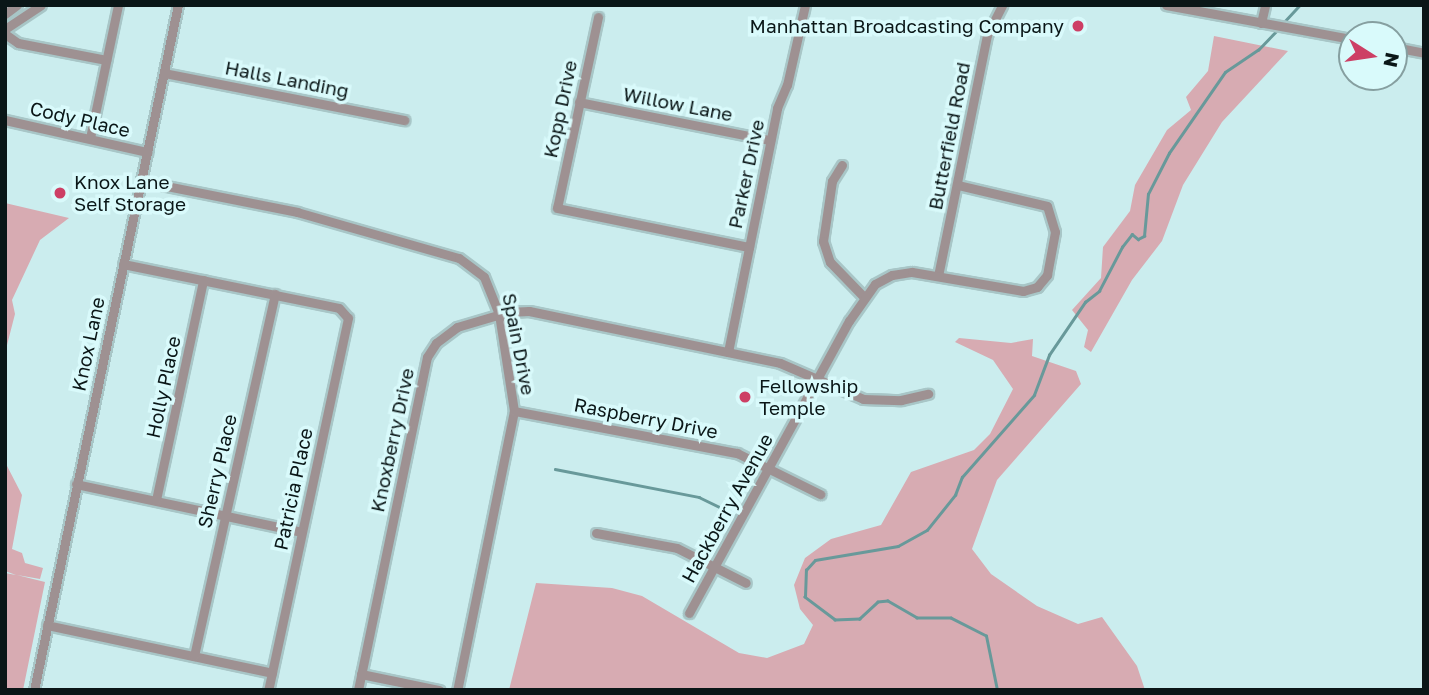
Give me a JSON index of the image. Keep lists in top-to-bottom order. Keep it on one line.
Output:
{"streets":{"street":["Halls Landing","Willow Lane","Kopp Drive","Cody Place","Butterfield Road","Parker Drive","Knox Lane","Spain Drive","Holly Place","Raspberry Drive","Knoxberry Drive","Sherry Place","Patricia Place","Hackberry Avenue"]},"crossings":[["Halls Landing","Knox Lane"],["Willow Lane","Kopp Drive"],["Willow Lane","Parker Drive"],["Kopp Drive","Parker Drive"],["Cody Place","Knox Lane"],["Butterfield Road","Hackberry Avenue"],["Parker Drive","Knoxberry Drive"],["Knox Lane","Spain Drive"],["Knox Lane","Patricia Place"],["Spain Drive","Raspberry Drive"],["Spain Drive","Knoxberry Drive"],["Holly Place","Patricia Place"],["Raspberry Drive","Hackberry Avenue"],["Knoxberry Drive","Hackberry Avenue"],["Sherry Place","Patricia Place"]],"places":["Manhattan Broadcasting Company","Knox Lane Self Storage","Fellowship Temple"],"north":"right"}
